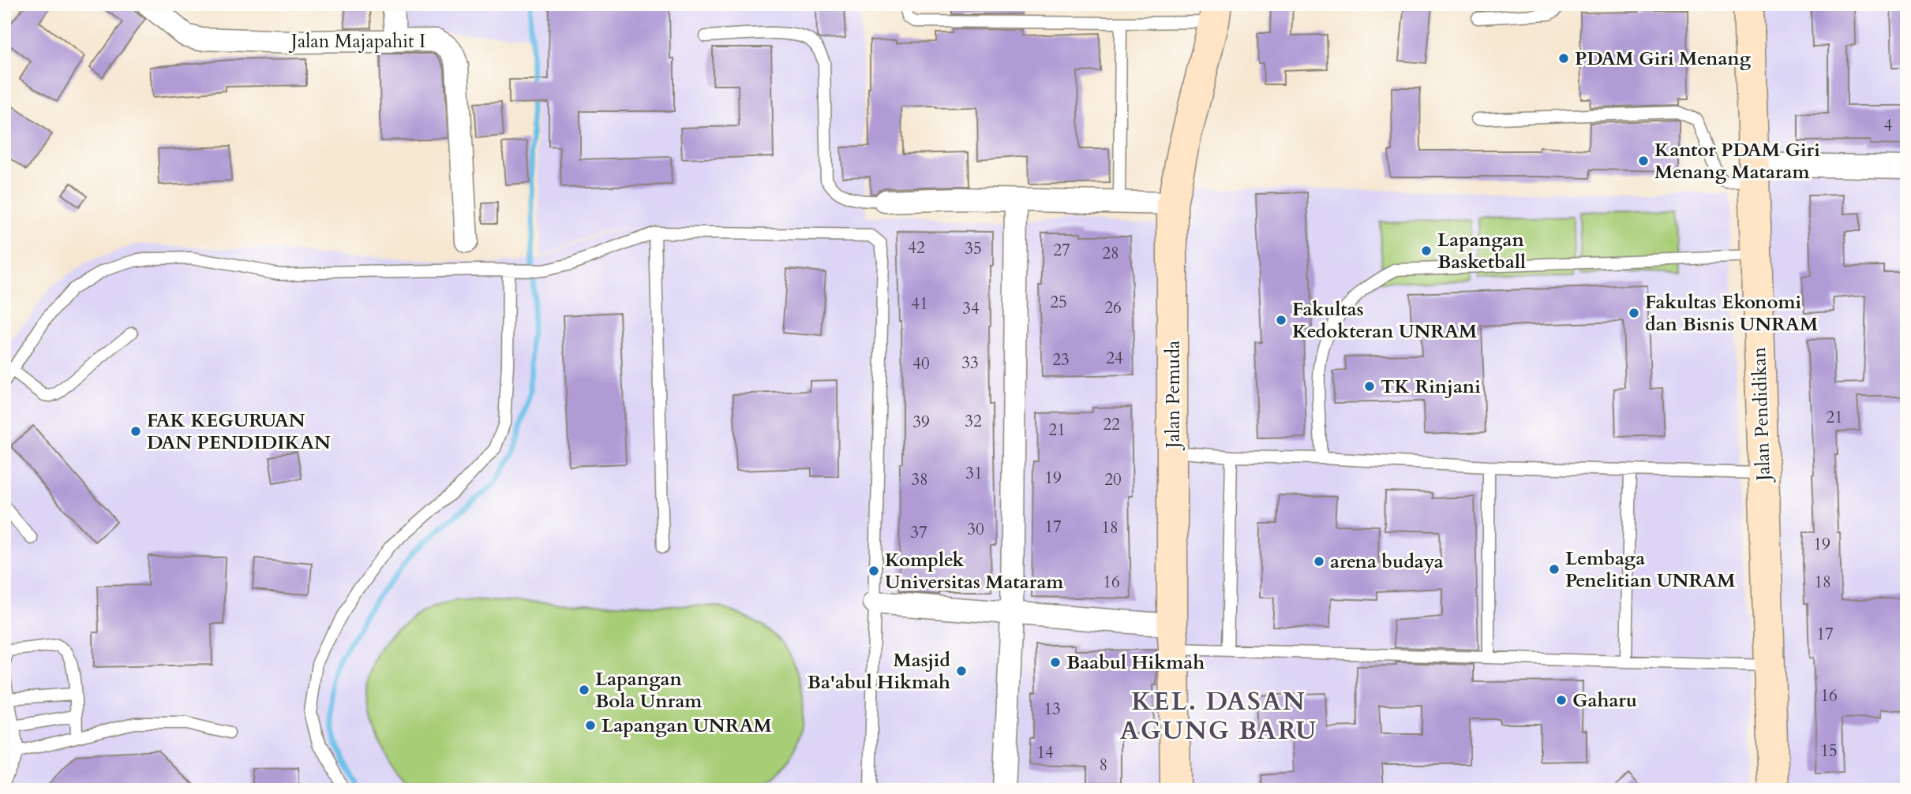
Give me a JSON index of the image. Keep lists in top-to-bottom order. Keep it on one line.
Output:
{"streets":{"main road":["Jalan Pemuda","Jalan Pendidikan"],"street":["Jalan Majapahit I"]},"districts":["KEL. DASAN AGUNG BARU"],"places":["PDAM Giri Menang","Kantor PDAM Giri Menang Mataram","Lapangan Basketball","Fakultas Ekonomi dan Bisnis UNRAM","Fakultas Kedokteran UNRAM","TK Rinjani","FAK KEGURUAN DAN PENDIDIKAN","arena budaya","Lembaga Penelitian UNRAM","Komplek Universitas Mataram","Baabul Hikmah","Masjid Ba'abul Hikmah","Lapangan Bola Unram","Gaharu","Lapangan UNRAM"],"house_numbers":["4","42","35","27","28","25","41","26","34","24","23","33","40","21","32","39","22","21","31","19","38","20","17","18","30","37","19","16","18","17","16","13","15","14","8"]}
